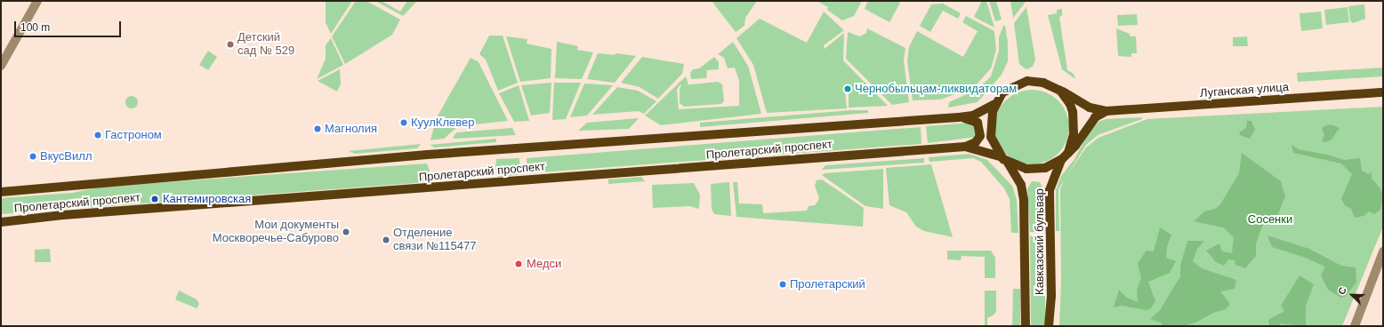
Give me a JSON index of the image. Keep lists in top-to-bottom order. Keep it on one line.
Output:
{"streets":{"main road":["Луганская улица","Пролетарский проспект","Кавказский бульвар"]},"crossings":[["Луганская улица","Пролетарский проспект"],["Луганская улица","Кавказский бульвар"],["Пролетарский проспект","Кавказский бульвар"]],"parks":["Сосенки"],"places":["Детский сад № 529","Чернобыльцам-ликвидаторам","КуулКлевер","Магнолия","Гастроном","ВкусВилл","Кантемировская","Мои документы Москворечье-Сабурово","Отделение связи №115477","Медси","Пролетарский"],"scale_bar":"100 m","north":"top left"}
